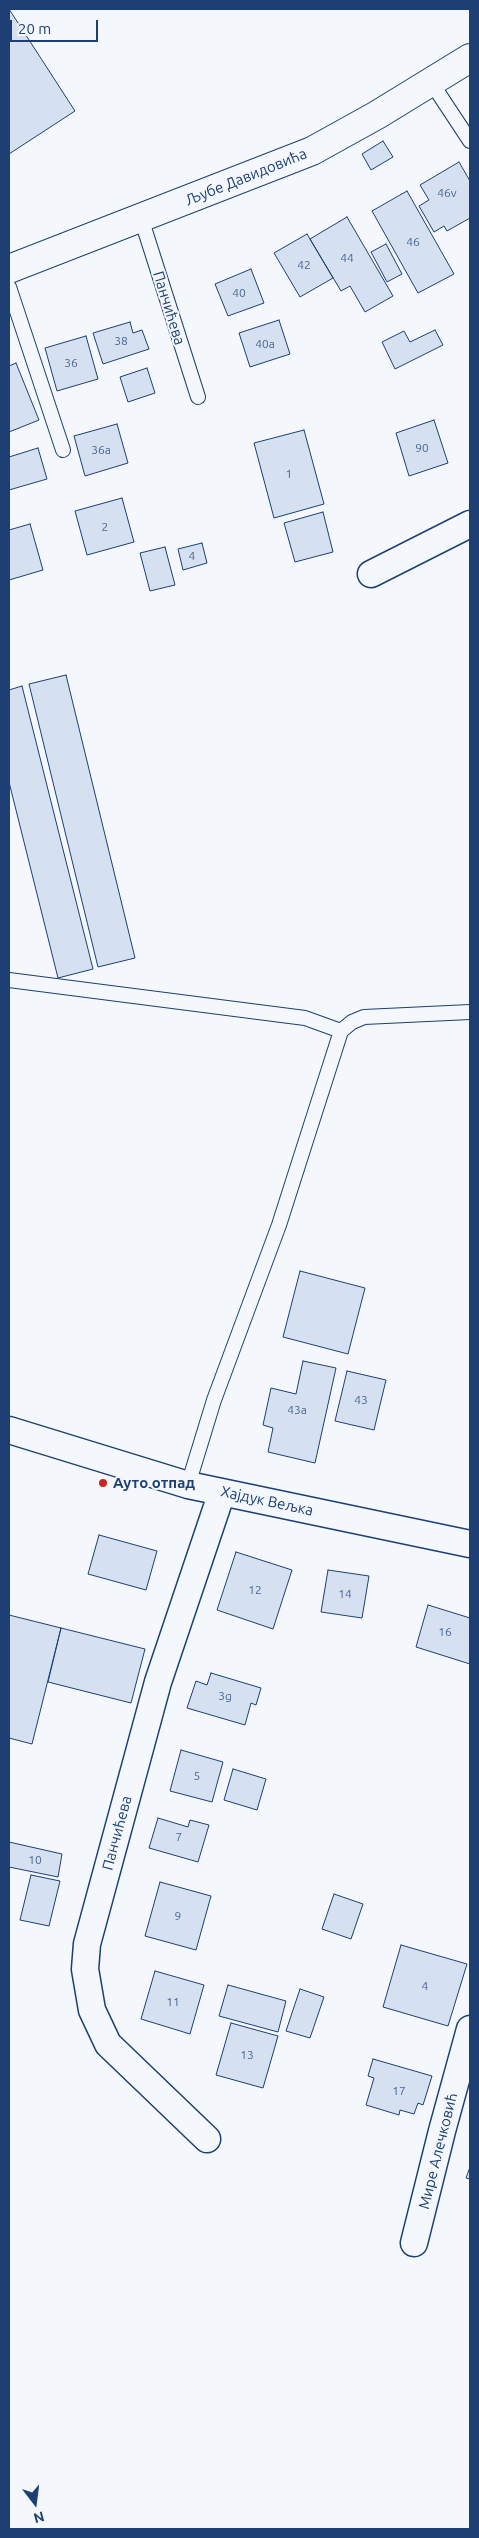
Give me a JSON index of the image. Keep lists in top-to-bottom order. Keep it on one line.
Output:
{"streets":{"main road":["Љубе Давидовића"],"street":["Панчићева","Хајдук Вељка","Мире Алечковић"]},"crossings":[["Љубе Давидовића","Панчићева"],["Панчићева","Хајдук Вељка"]],"places":["Ауто отпад"],"house_numbers":["46v","46","44","42","40","38","40a","36","90","36a","1","2","4","43","43a","12","14","16","3g","5","7","10","9","4","11","13","17"],"scale_bar":"20 m","north":"bottom"}
